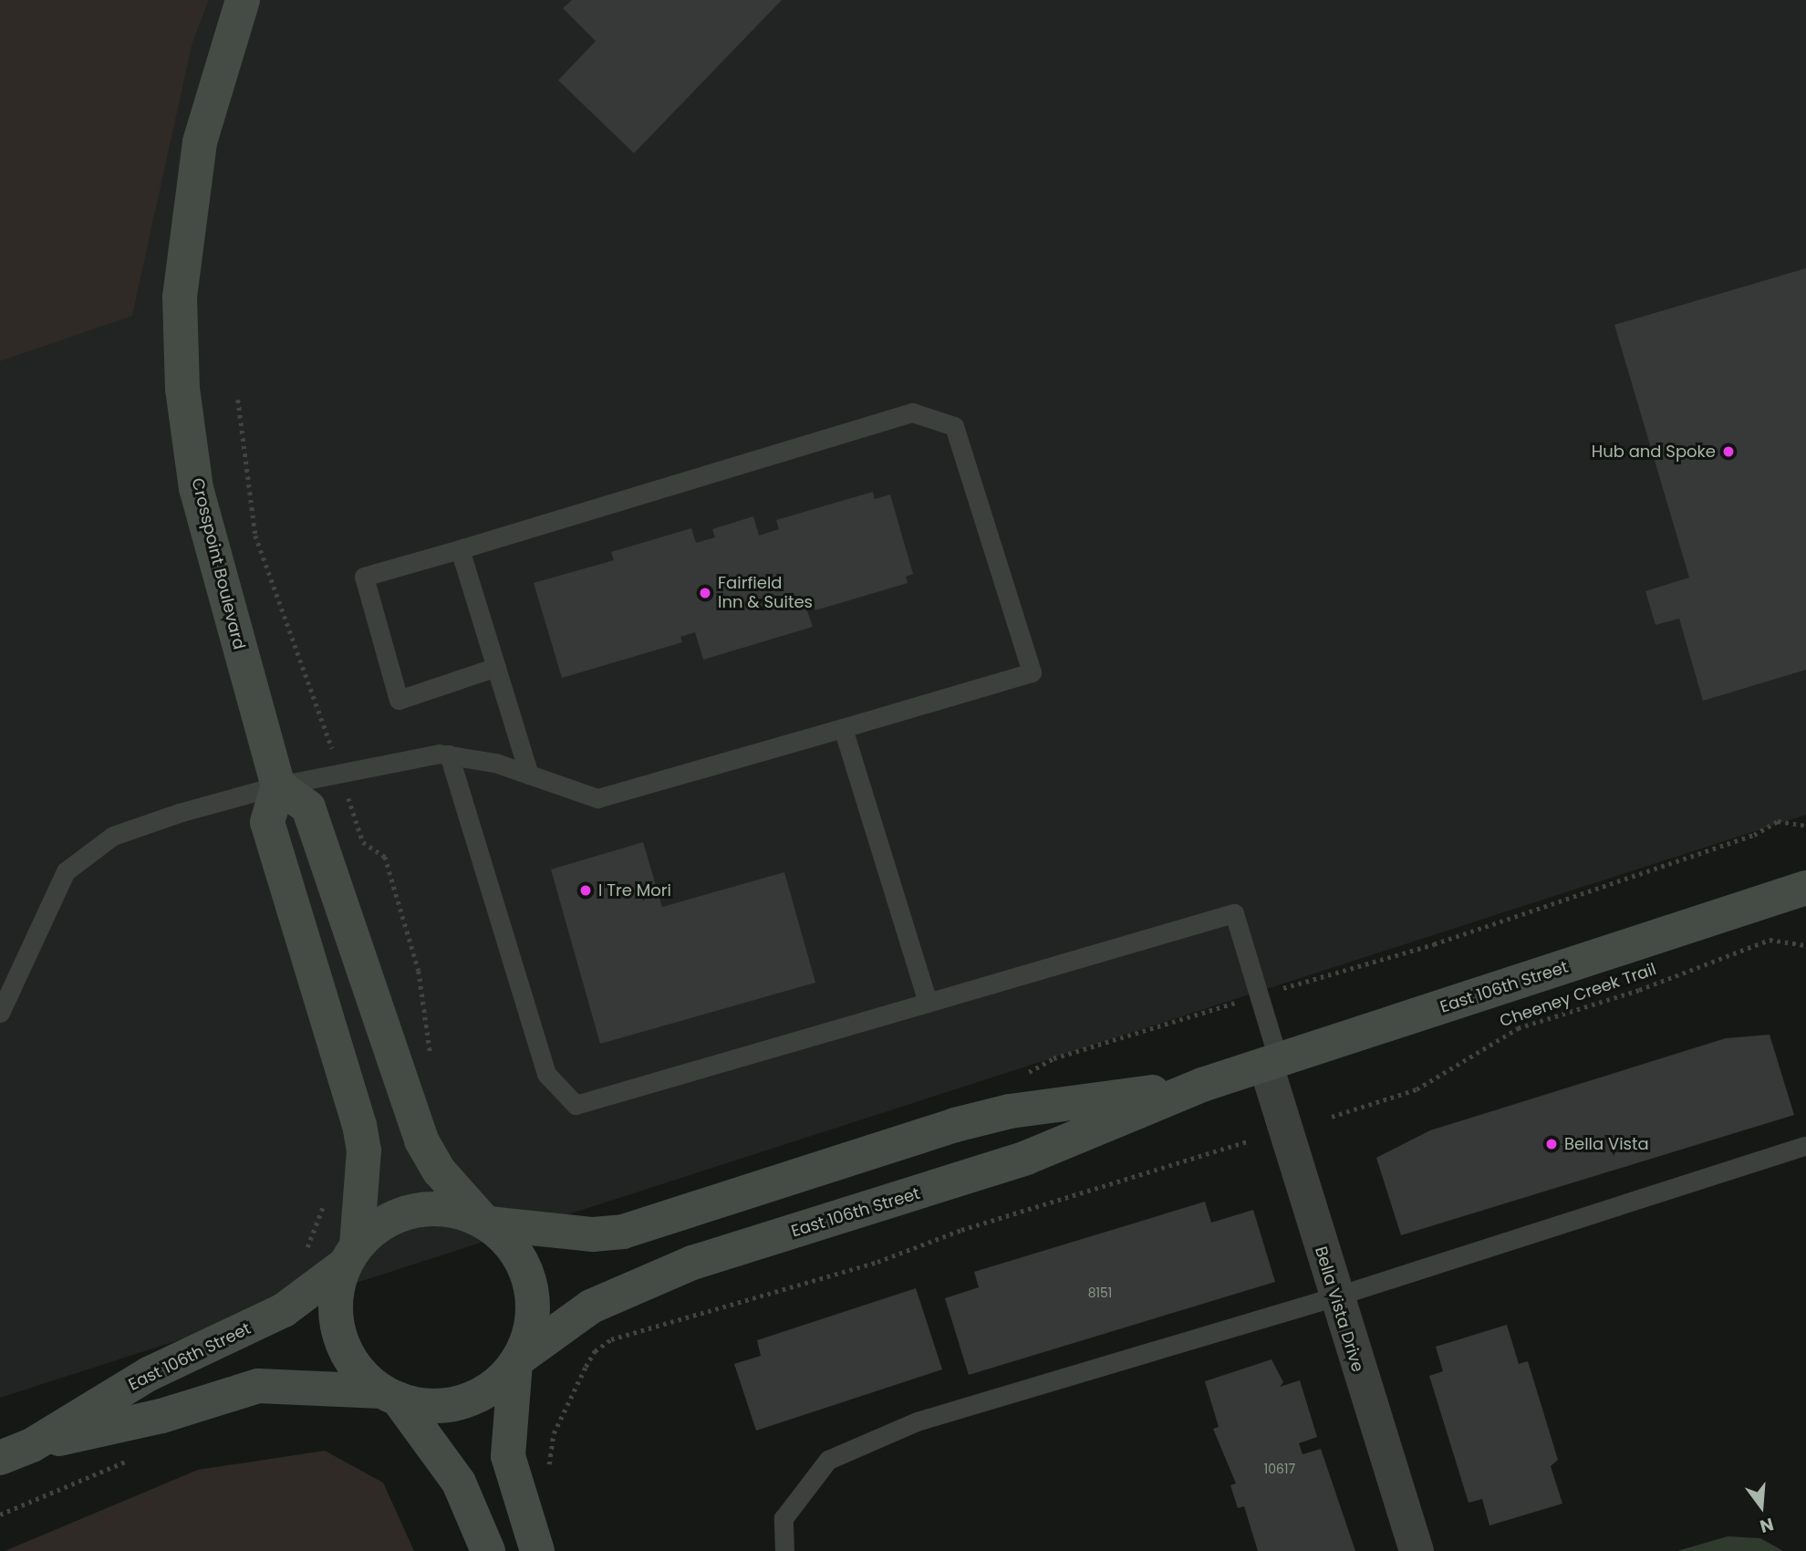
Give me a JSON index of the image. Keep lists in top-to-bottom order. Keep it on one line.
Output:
{"streets":{"main road":["Crosspoint Boulevard","East 106th Street"],"street":["Bella Vista Drive"],"path":["Cheeney Creek Trail"]},"crossings":[["East 106th Street","Bella Vista Drive"]],"places":["Hub and Spoke","Fairfield Inn & Suites","I Tre Mori","Bella Vista"],"house_numbers":["8151","10617"],"north":"bottom"}
